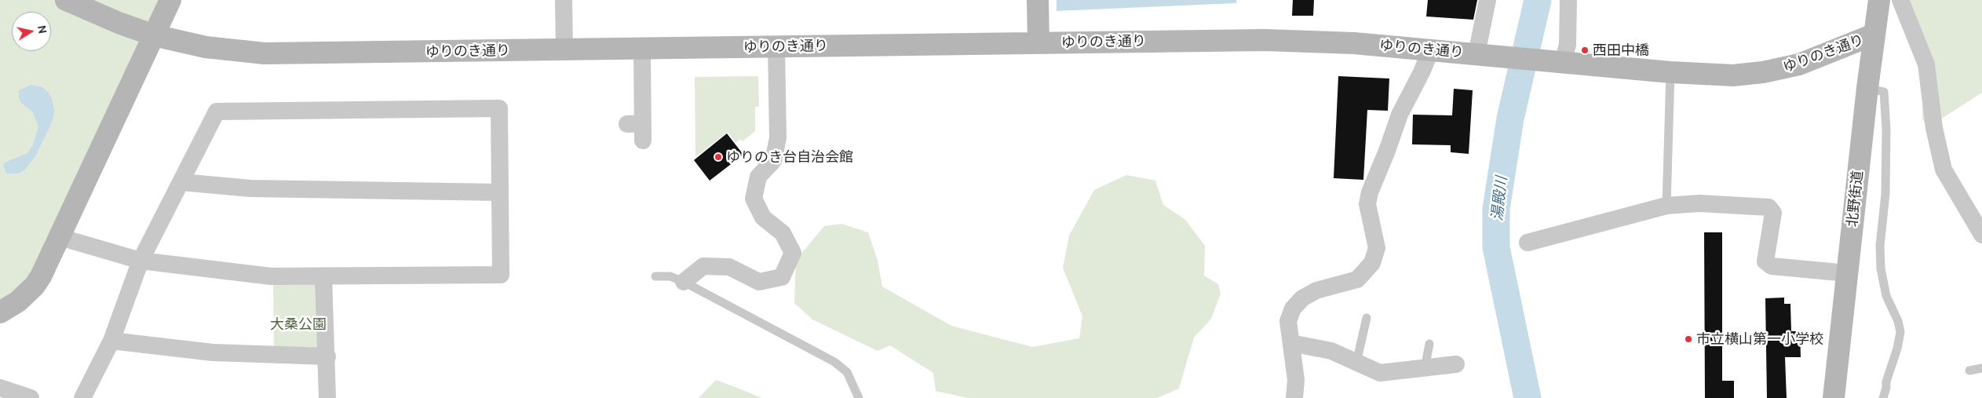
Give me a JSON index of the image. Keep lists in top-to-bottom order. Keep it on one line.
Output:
{"streets":{"street":["ゆりのき通り","北野街道"]},"crossings":[["ゆりのき通り","北野街道"]],"water":["湯殿川"],"parks":["大桑公園"],"places":["西田中橋","ゆりのき台自治会館","市立横山第一小学校"],"north":"right"}
